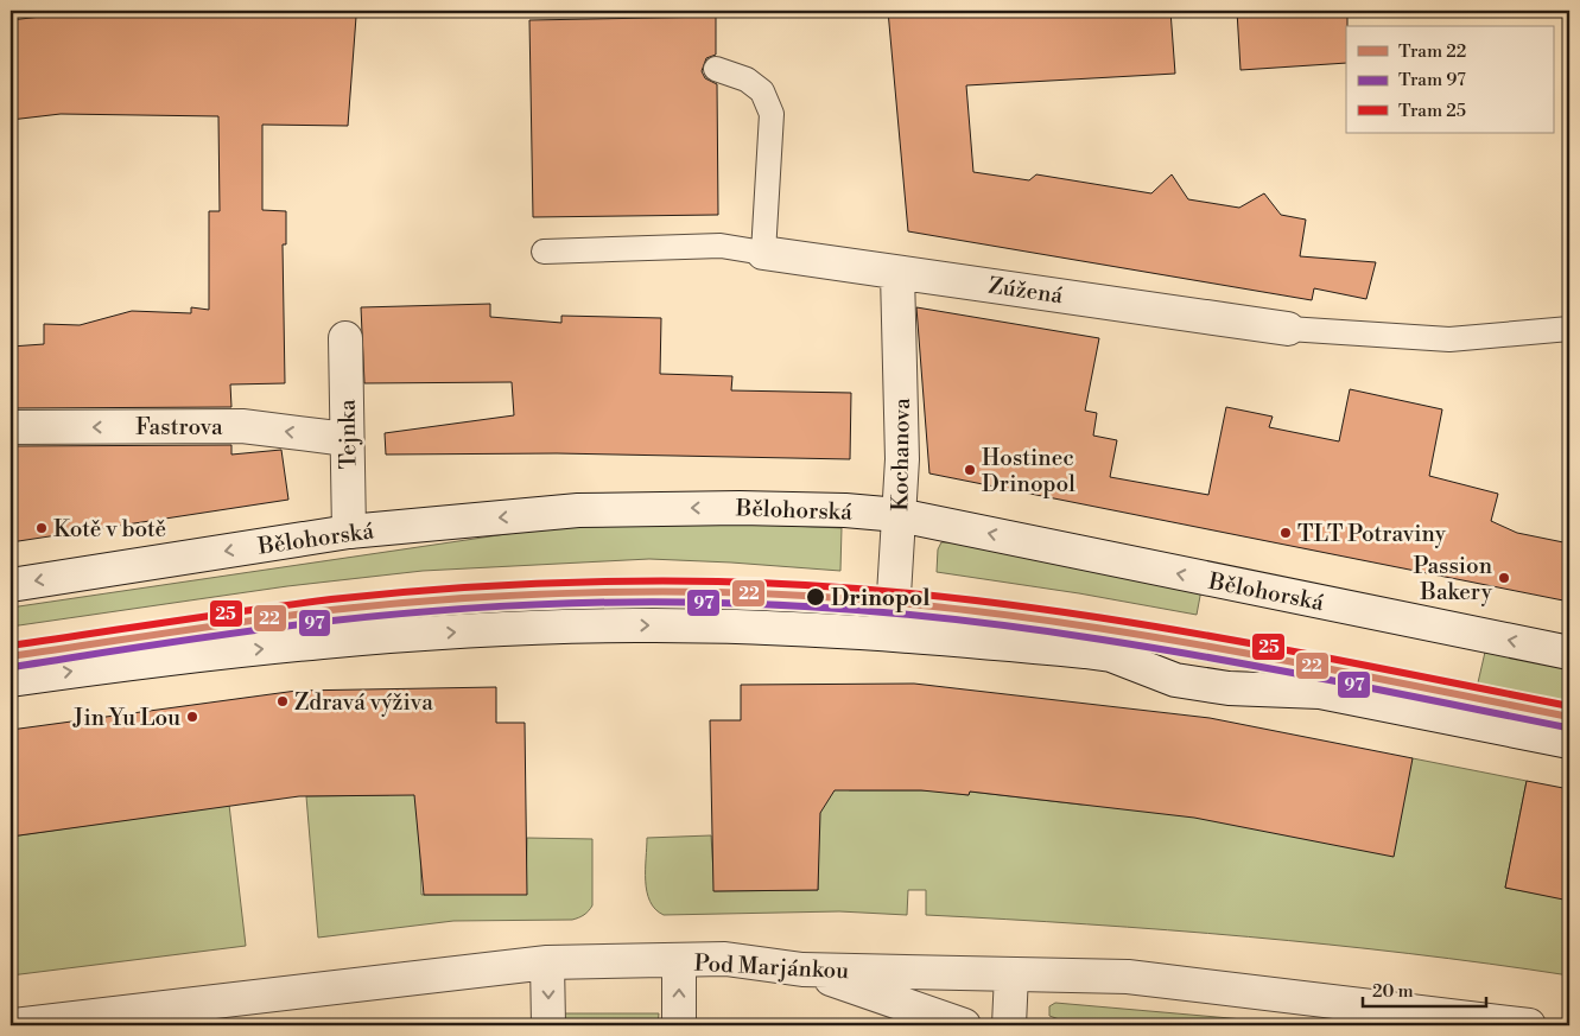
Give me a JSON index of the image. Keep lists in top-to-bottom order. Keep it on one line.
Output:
{"streets":{"street":["Zúžená","Fastrova","Tejnka","Kochanova","Bělohorská","Pod Marjánkou"]},"crossings":[["Zúžená","Kochanova"],["Fastrova","Tejnka"],["Tejnka","Bělohorská"],["Kochanova","Bělohorská"]],"places":["Hostinec Drinopol","Kotě v botě","TLT Potraviny","Passion Bakery","Drinopol","Zdravá výživa","Jin Yu Lou"],"lines":["tram line 25","tram line 22","tram line 97"],"legend":["Tram 22","Tram 97","Tram 25"],"scale_bar":"20 m"}
